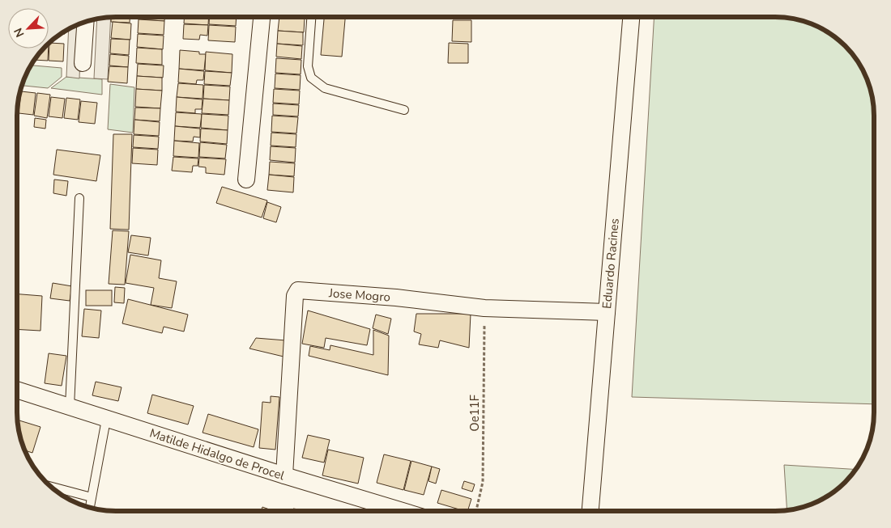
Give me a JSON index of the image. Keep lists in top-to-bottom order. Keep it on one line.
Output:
{"streets":{"street":["Eduardo Racines","Jose Mogro","Matilde Hidalgo de Procel"],"path":["Oe11F"]},"crossings":[["Eduardo Racines","Jose Mogro"],["Jose Mogro","Oe11F"],["Jose Mogro","Matilde Hidalgo de Procel"]],"north":"bottom left"}
